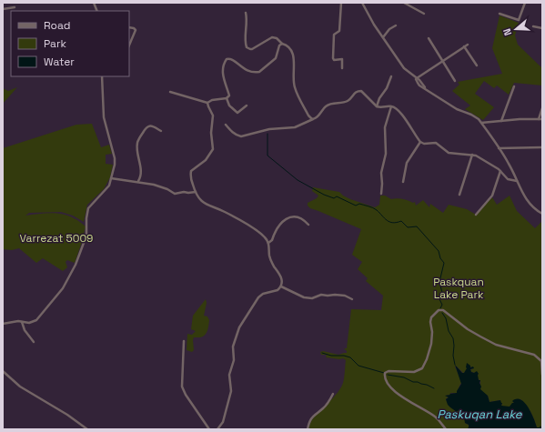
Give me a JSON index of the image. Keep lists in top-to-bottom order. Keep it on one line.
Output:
{"water":["Paskuqan Lake"],"parks":["Varrezat 5009","Paskquan Lake Park"],"legend":["Road","Park","Water"],"north":"left"}
